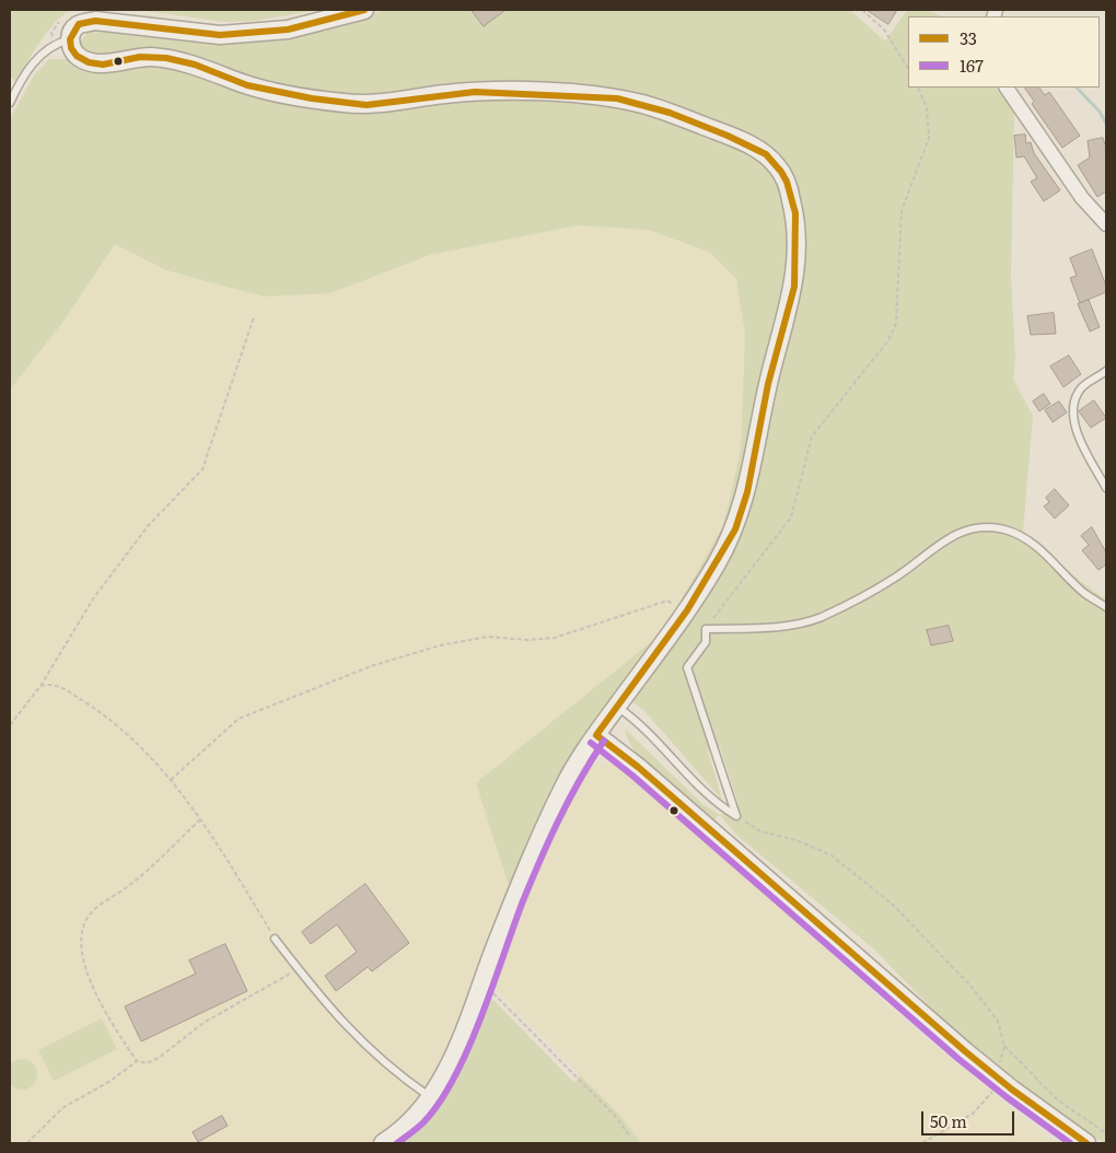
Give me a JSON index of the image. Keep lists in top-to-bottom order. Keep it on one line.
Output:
{"lines":["transit line 33","transit line 167"],"legend":["33","167"],"scale_bar":"50 m"}
